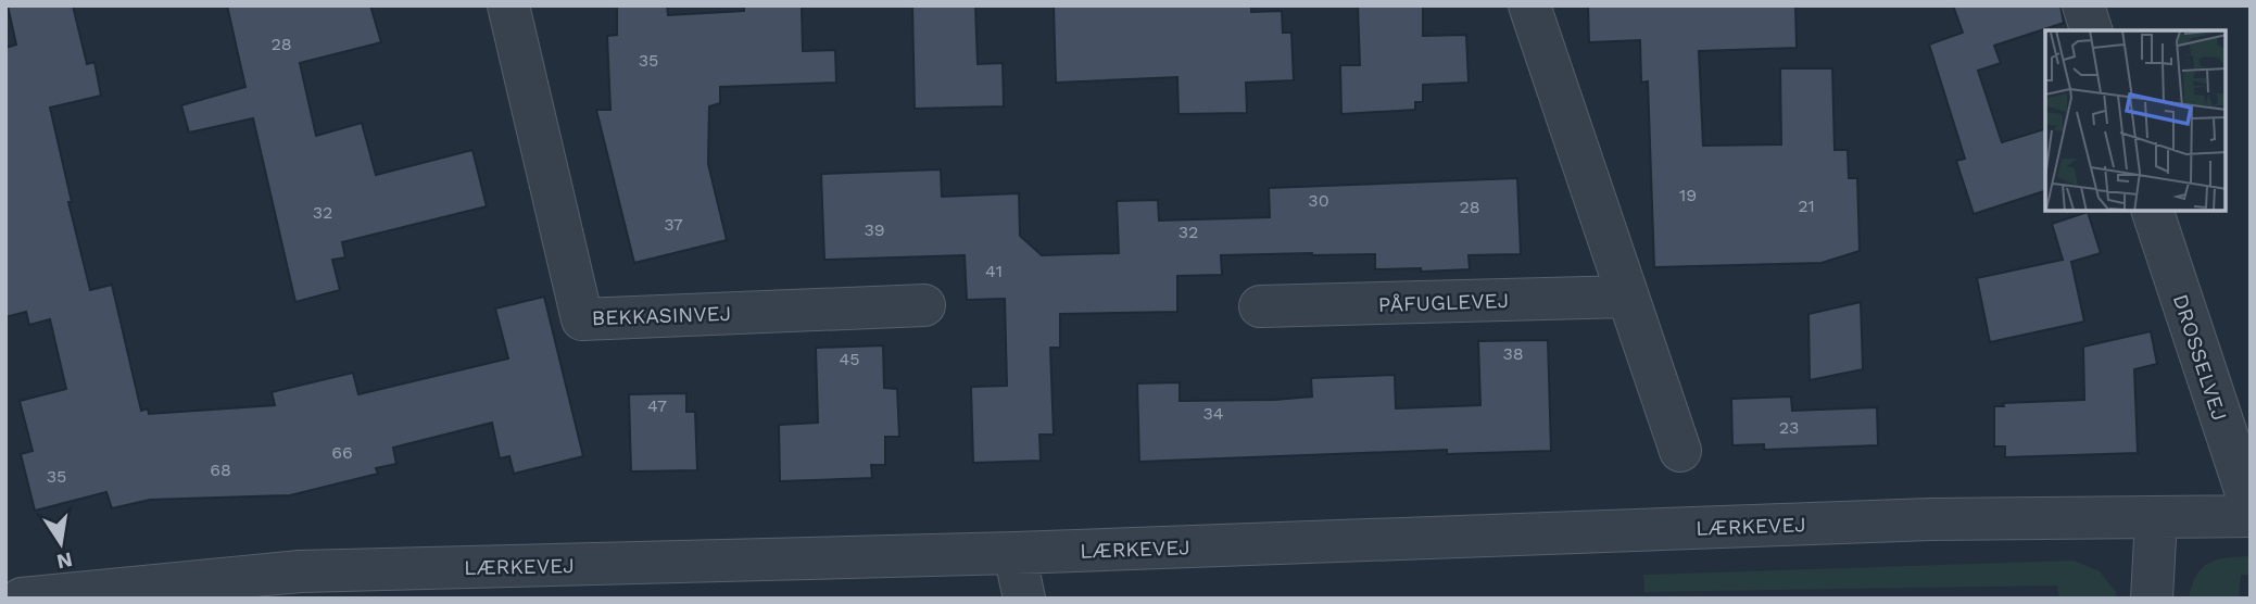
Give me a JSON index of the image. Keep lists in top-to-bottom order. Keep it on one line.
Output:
{"streets":{"street":["PÅFUGLEVEJ","BEKKASINVEJ","DROSSELVEJ","LÆRKEVEJ"]},"house_numbers":["28","35","19","30","21","28","32","37","39","32","41","38","45","47","34","23","66","68","35"],"north":"bottom"}
